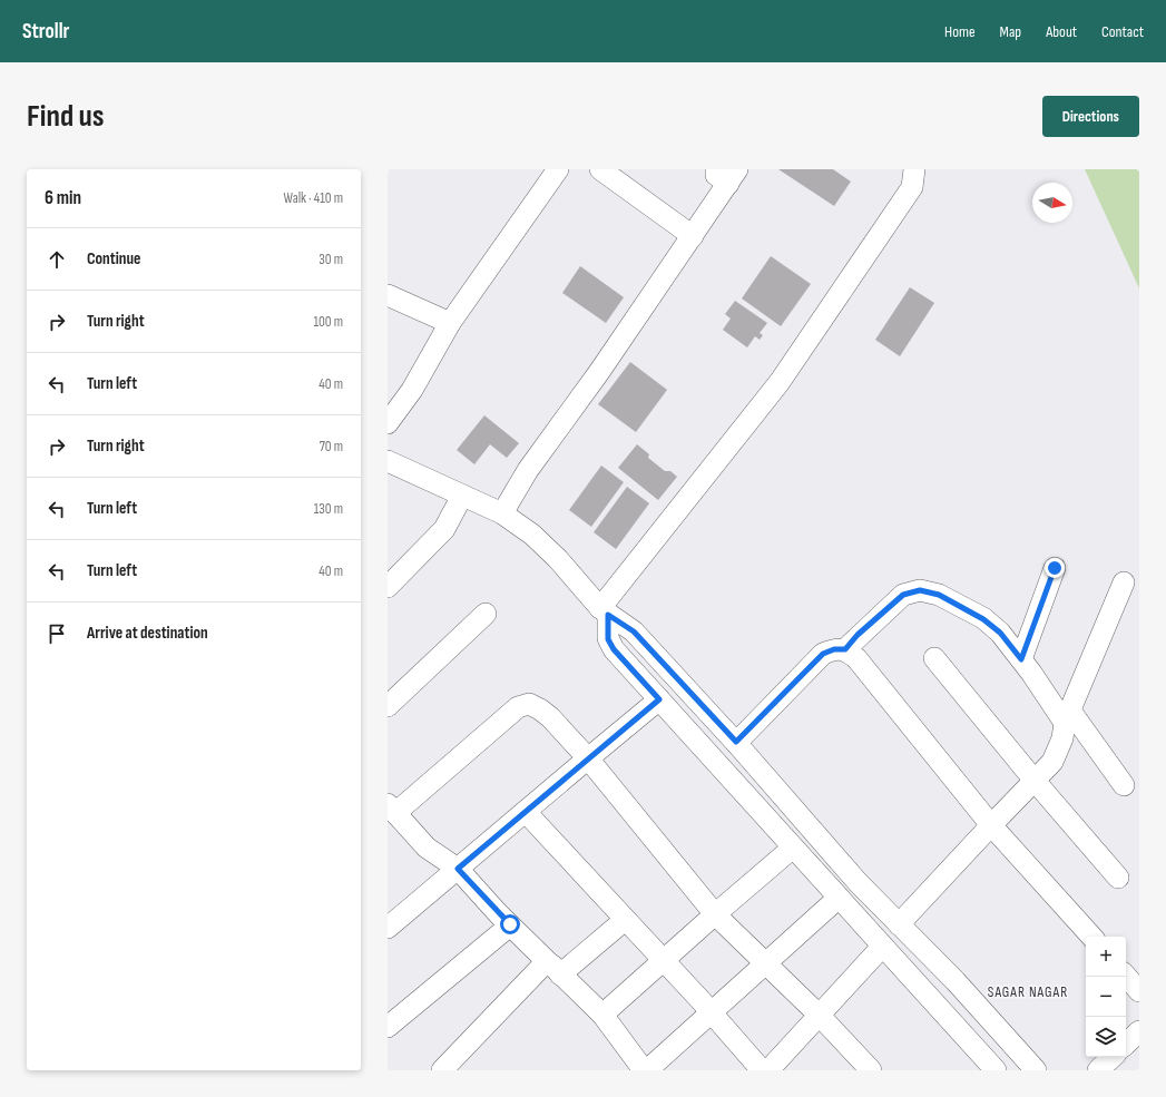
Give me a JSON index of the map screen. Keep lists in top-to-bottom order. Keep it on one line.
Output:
{"districts":["SAGAR NAGAR"],"north":"right","page":{"header":"Strollr","nav":["Home","Map","About","Contact"],"buttons":"Directions","title":"Find us","heading":["6 min","Walk · 410 m"],"list":[["Continue","30 m"],["Turn right","100 m"],["Turn left","40 m"],["Turn right","70 m"],["Turn left","130 m"],["Turn left","40 m"],"Arrive at destination"],"map_buttons":["+","−"]}}
